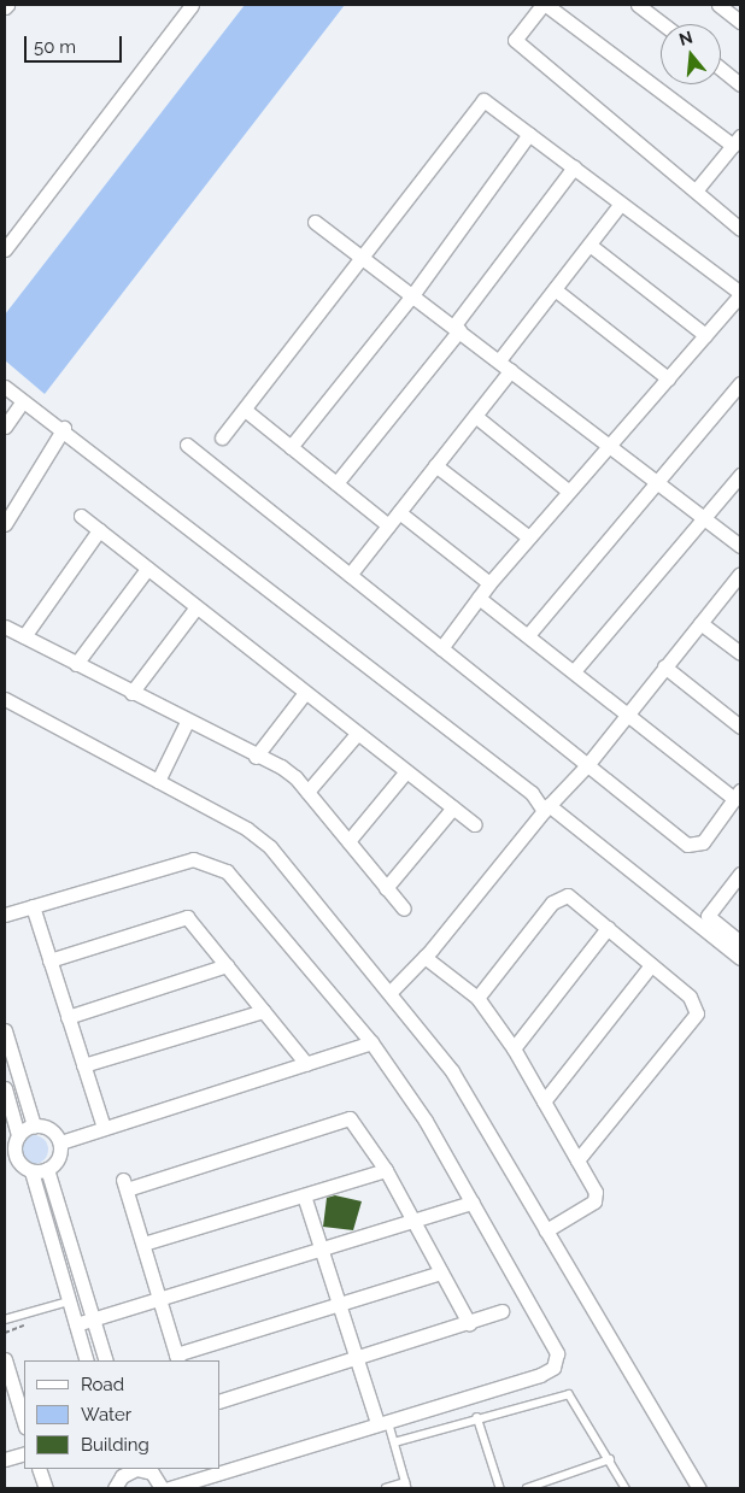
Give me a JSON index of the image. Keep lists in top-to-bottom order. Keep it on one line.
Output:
{"legend":["Road","Water","Building"],"scale_bar":"50 m","north":"top"}
